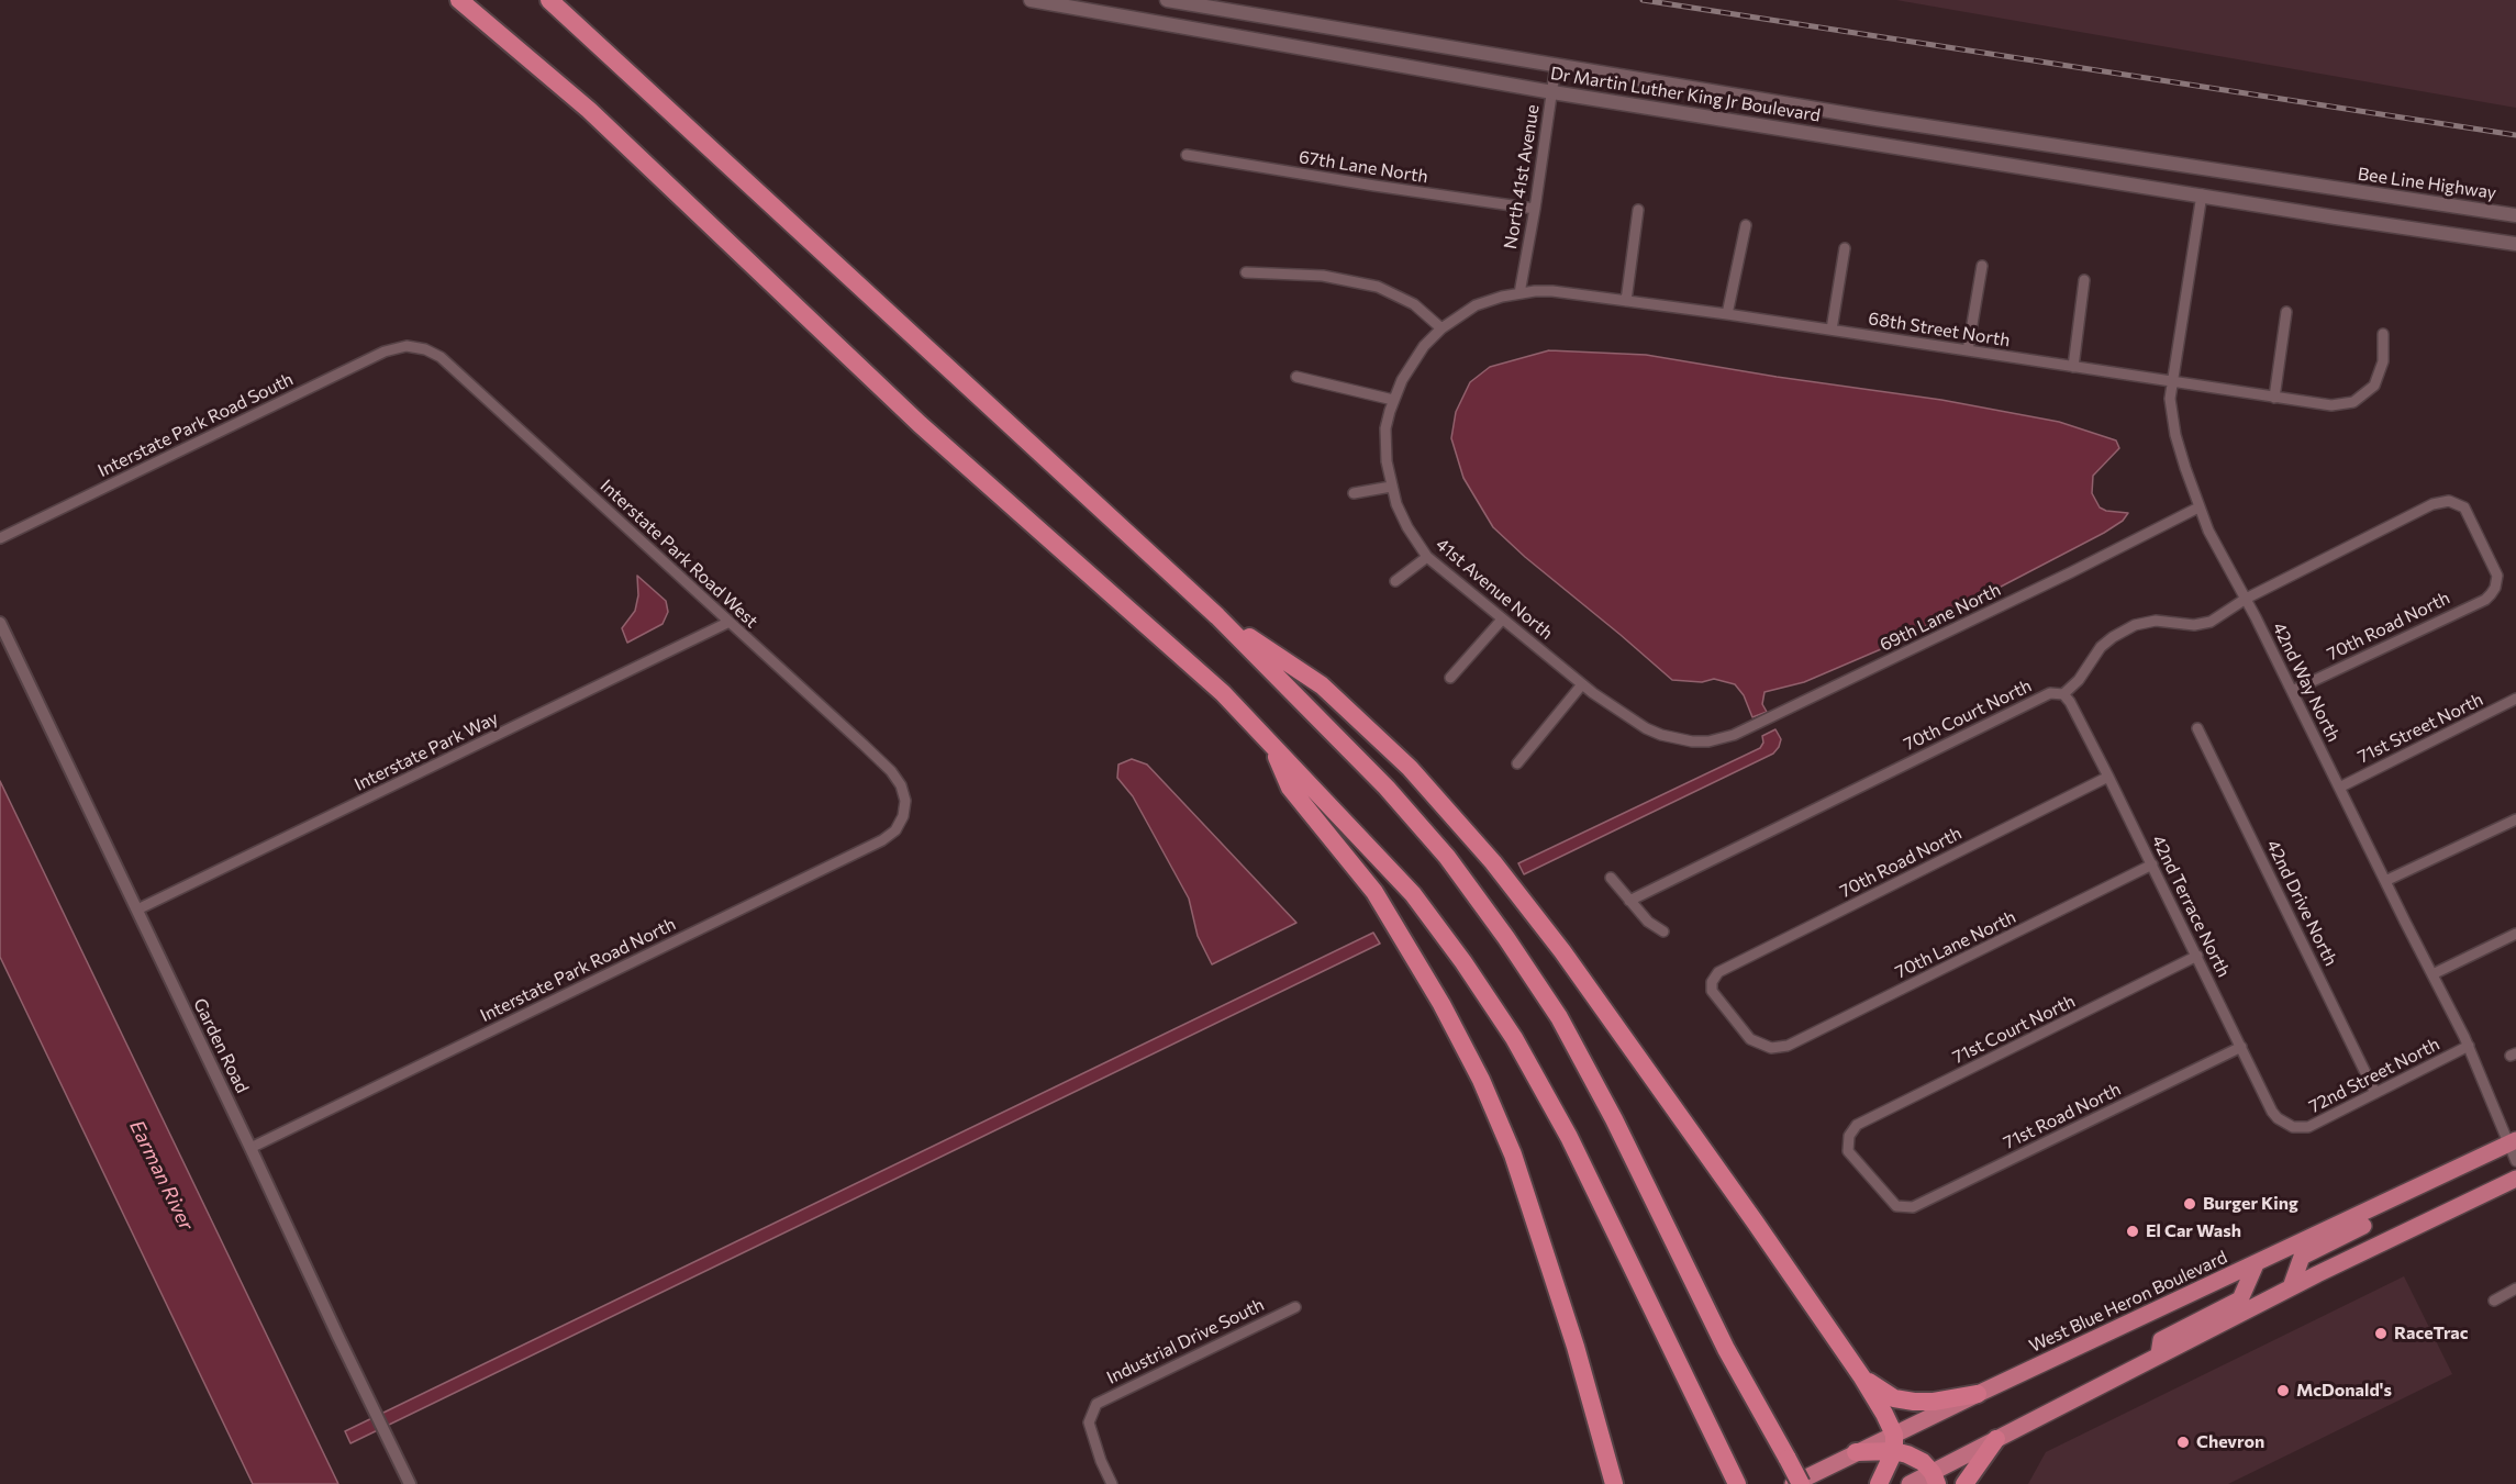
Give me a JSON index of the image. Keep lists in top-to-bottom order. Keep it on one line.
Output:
{"streets":{"highway":["West Blue Heron Boulevard"],"main road":["Dr Martin Luther King Jr Boulevard","Bee Line Highway"],"street":["67th Lane North","North 41st Avenue","68th Street North","Interstate Park Road South","Interstate Park Road West","41st Avenue North","69th Lane North","70th Road North","42nd Way North","70th Court North","71st Street North","Interstate Park Way","42nd Drive North","42nd Terrace North","70th Lane North","Interstate Park Road North","71st Court North","Garden Road","72nd Street North","71st Road North","Industrial Drive South"]},"crossings":[["Dr Martin Luther King Jr Boulevard","North 41st Avenue"],["Dr Martin Luther King Jr Boulevard","Bee Line Highway"],["Dr Martin Luther King Jr Boulevard","42nd Way North"],["67th Lane North","North 41st Avenue"],["North 41st Avenue","68th Street North"],["North 41st Avenue","41st Avenue North"],["68th Street North","41st Avenue North"],["68th Street North","42nd Way North"],["Interstate Park Road South","Interstate Park Road West"],["Interstate Park Road West","Interstate Park Way"],["Interstate Park Road West","Interstate Park Road North"],["41st Avenue North","69th Lane North"],["69th Lane North","42nd Way North"],["70th Road North","42nd Way North"],["70th Road North","42nd Terrace North"],["70th Road North","70th Lane North"],["42nd Way North","71st Street North"],["42nd Way North","72nd Street North"],["42nd Way North","West Blue Heron Boulevard"],["70th Court North","42nd Terrace North"],["Interstate Park Way","Garden Road"],["42nd Drive North","72nd Street North"],["42nd Terrace North","70th Lane North"],["42nd Terrace North","71st Court North"],["42nd Terrace North","72nd Street North"],["42nd Terrace North","71st Road North"],["Interstate Park Road North","Garden Road"],["71st Court North","71st Road North"]],"water":["Earman River"],"places":["Burger King","El Car Wash","RaceTrac","McDonald's","Chevron"]}
